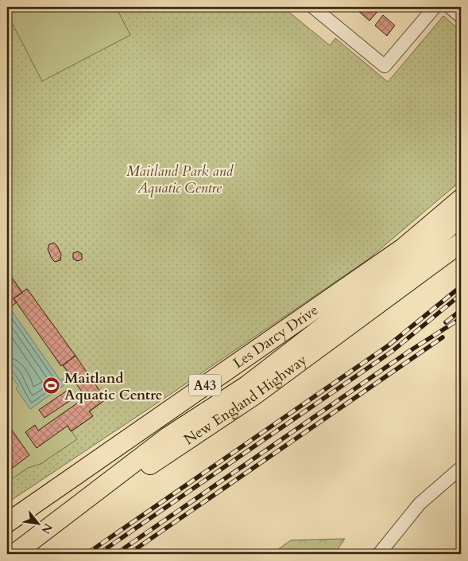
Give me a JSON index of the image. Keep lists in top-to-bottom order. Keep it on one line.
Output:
{"streets":{"highway":["Les Darcy Drive","A43","New England Highway"]},"crossings":[["A43","New England Highway"]],"parks":["Maitland Park and Aquatic Centre"],"places":{"sports":["Maitland Aquatic Centre"]},"north":"bottom right"}
